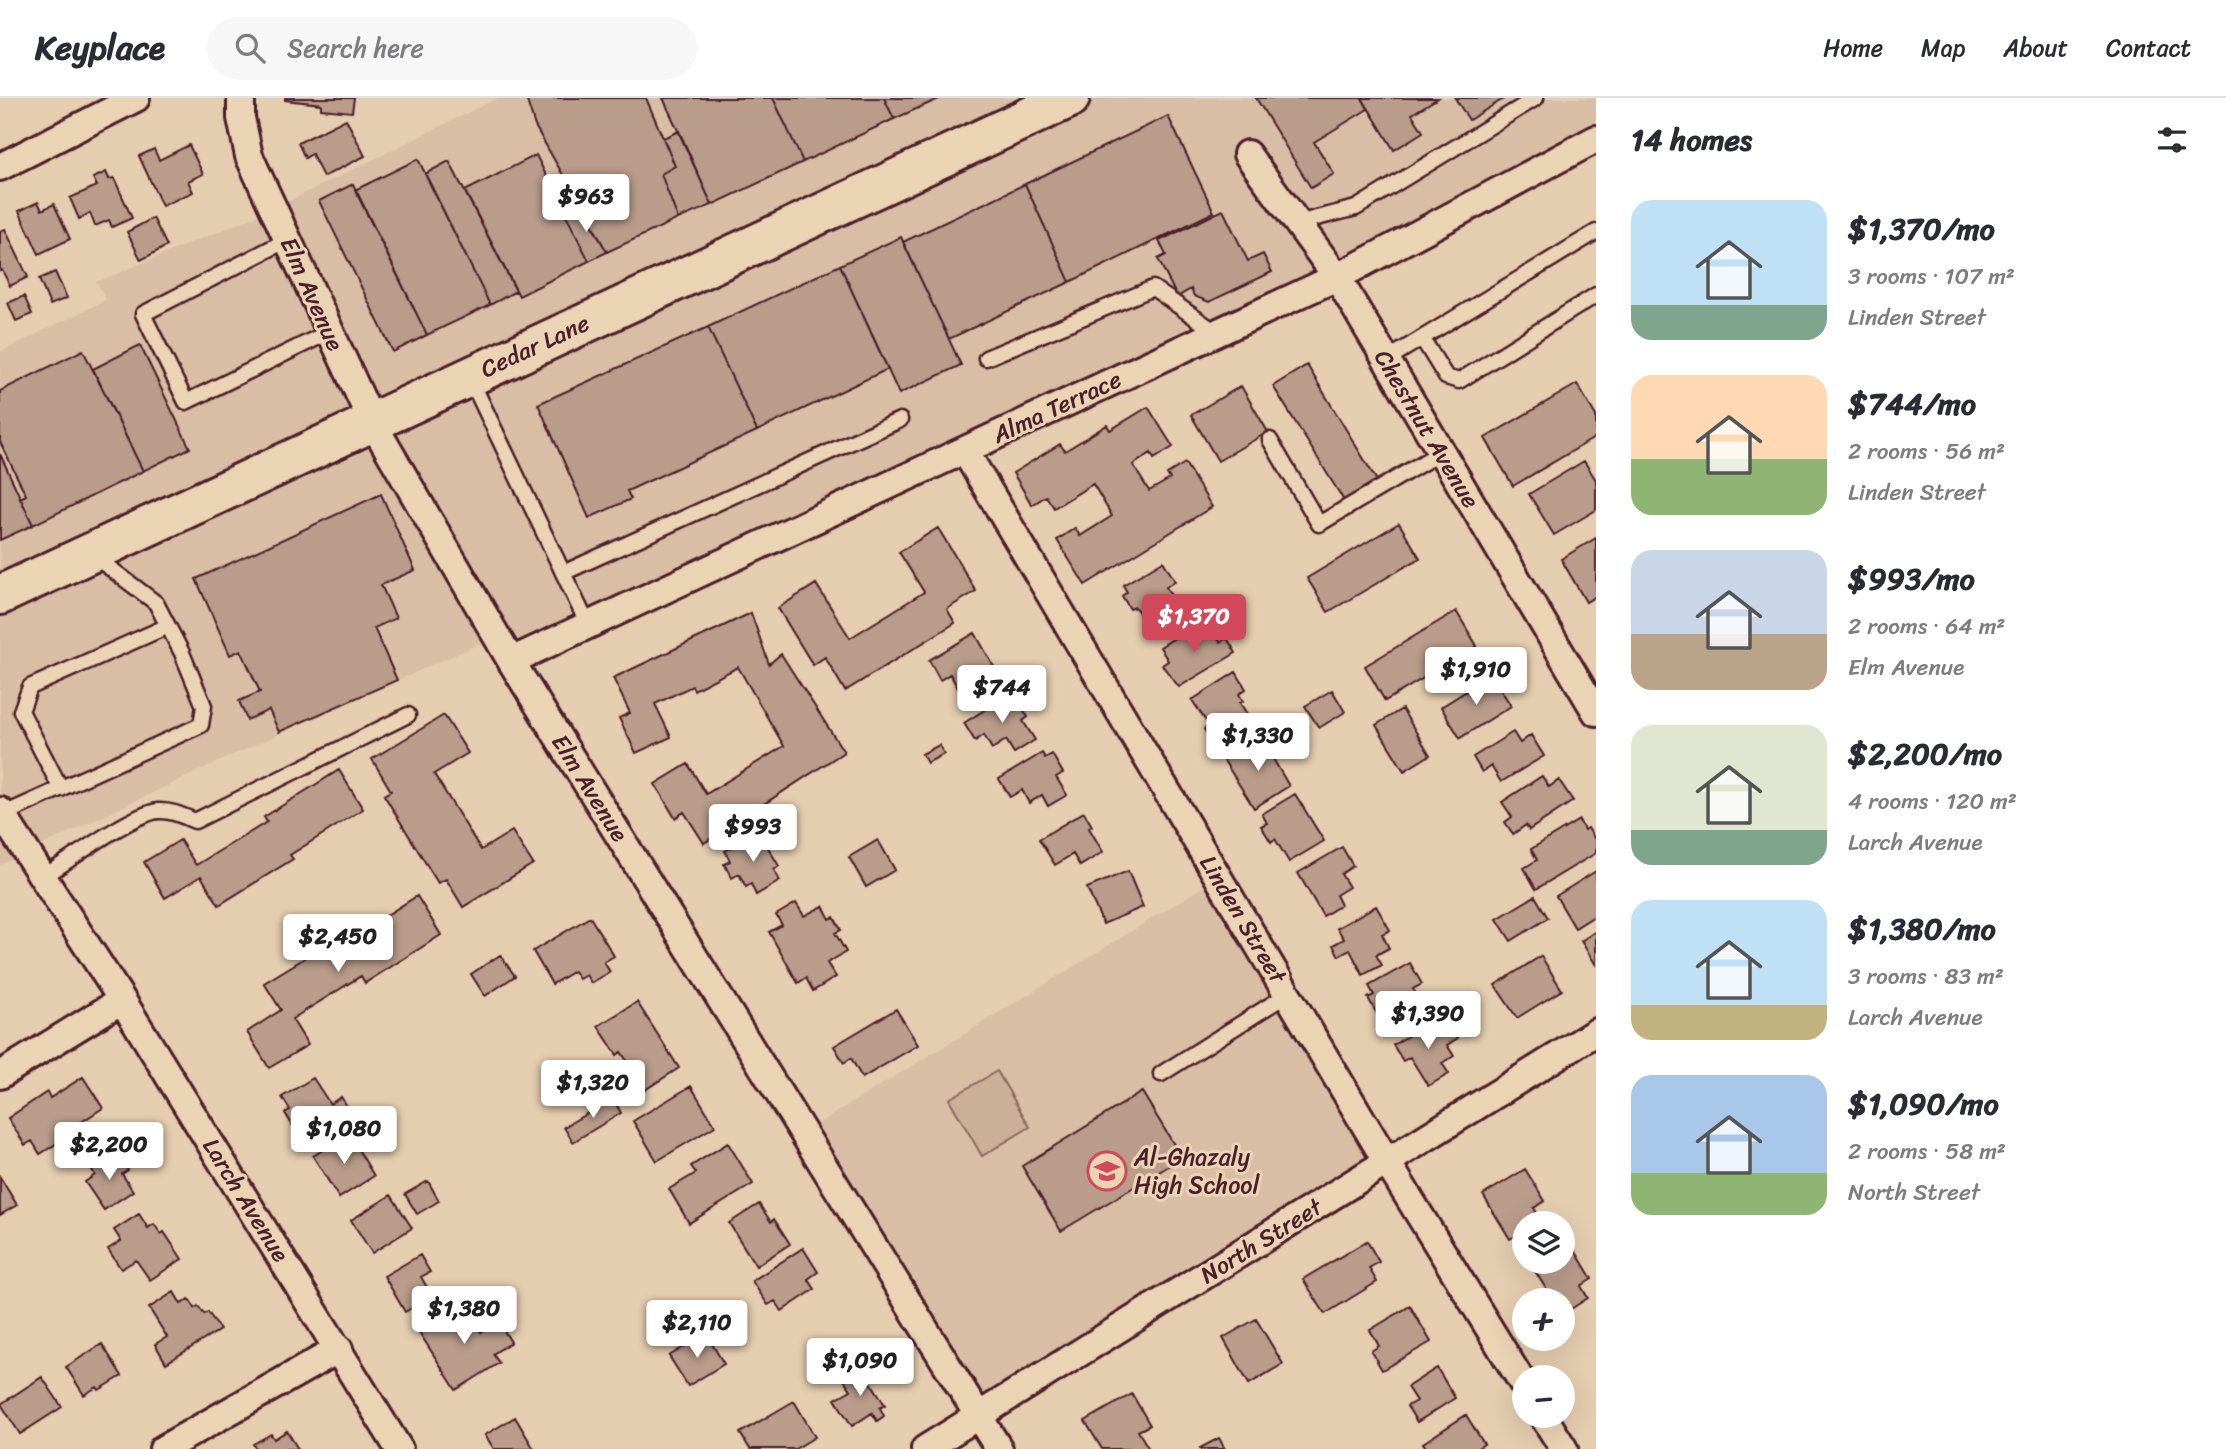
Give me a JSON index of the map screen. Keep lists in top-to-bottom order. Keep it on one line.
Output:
{"streets":{"main road":["Cedar Lane"],"street":["Elm Avenue","Alma Terrace","Chestnut Avenue","Linden Street","Larch Avenue","North Street"]},"crossings":[["Elm Avenue","Cedar Lane"],["Elm Avenue","Alma Terrace"],["Elm Avenue","North Street"],["Alma Terrace","Chestnut Avenue"],["Alma Terrace","Linden Street"],["Linden Street","North Street"]],"places":{"school or university":["Al-Ghazaly High School"]},"page":{"header":"Keyplace","search":"Search here","nav":["Home","Map","About","Contact"],"heading":"14 homes","price":["$963","$1,370","$1,910","$744","$1,330","$993","$2,450","$1,390","$1,320","$1,080","$2,200","$1,380","$2,110","$1,090"],"list":[{"name":"$1,370/mo","note":"3 rooms · 107 m² · Linden Street"},{"name":"$744/mo","note":"2 rooms · 56 m² · Linden Street"},{"name":"$993/mo","note":"2 rooms · 64 m² · Elm Avenue"},{"name":"$2,200/mo","note":"4 rooms · 120 m² · Larch Avenue"},{"name":"$1,380/mo","note":"3 rooms · 83 m² · Larch Avenue"},{"name":"$1,090/mo","note":"2 rooms · 58 m² · North Street"}],"map_buttons":["+","−"]}}
